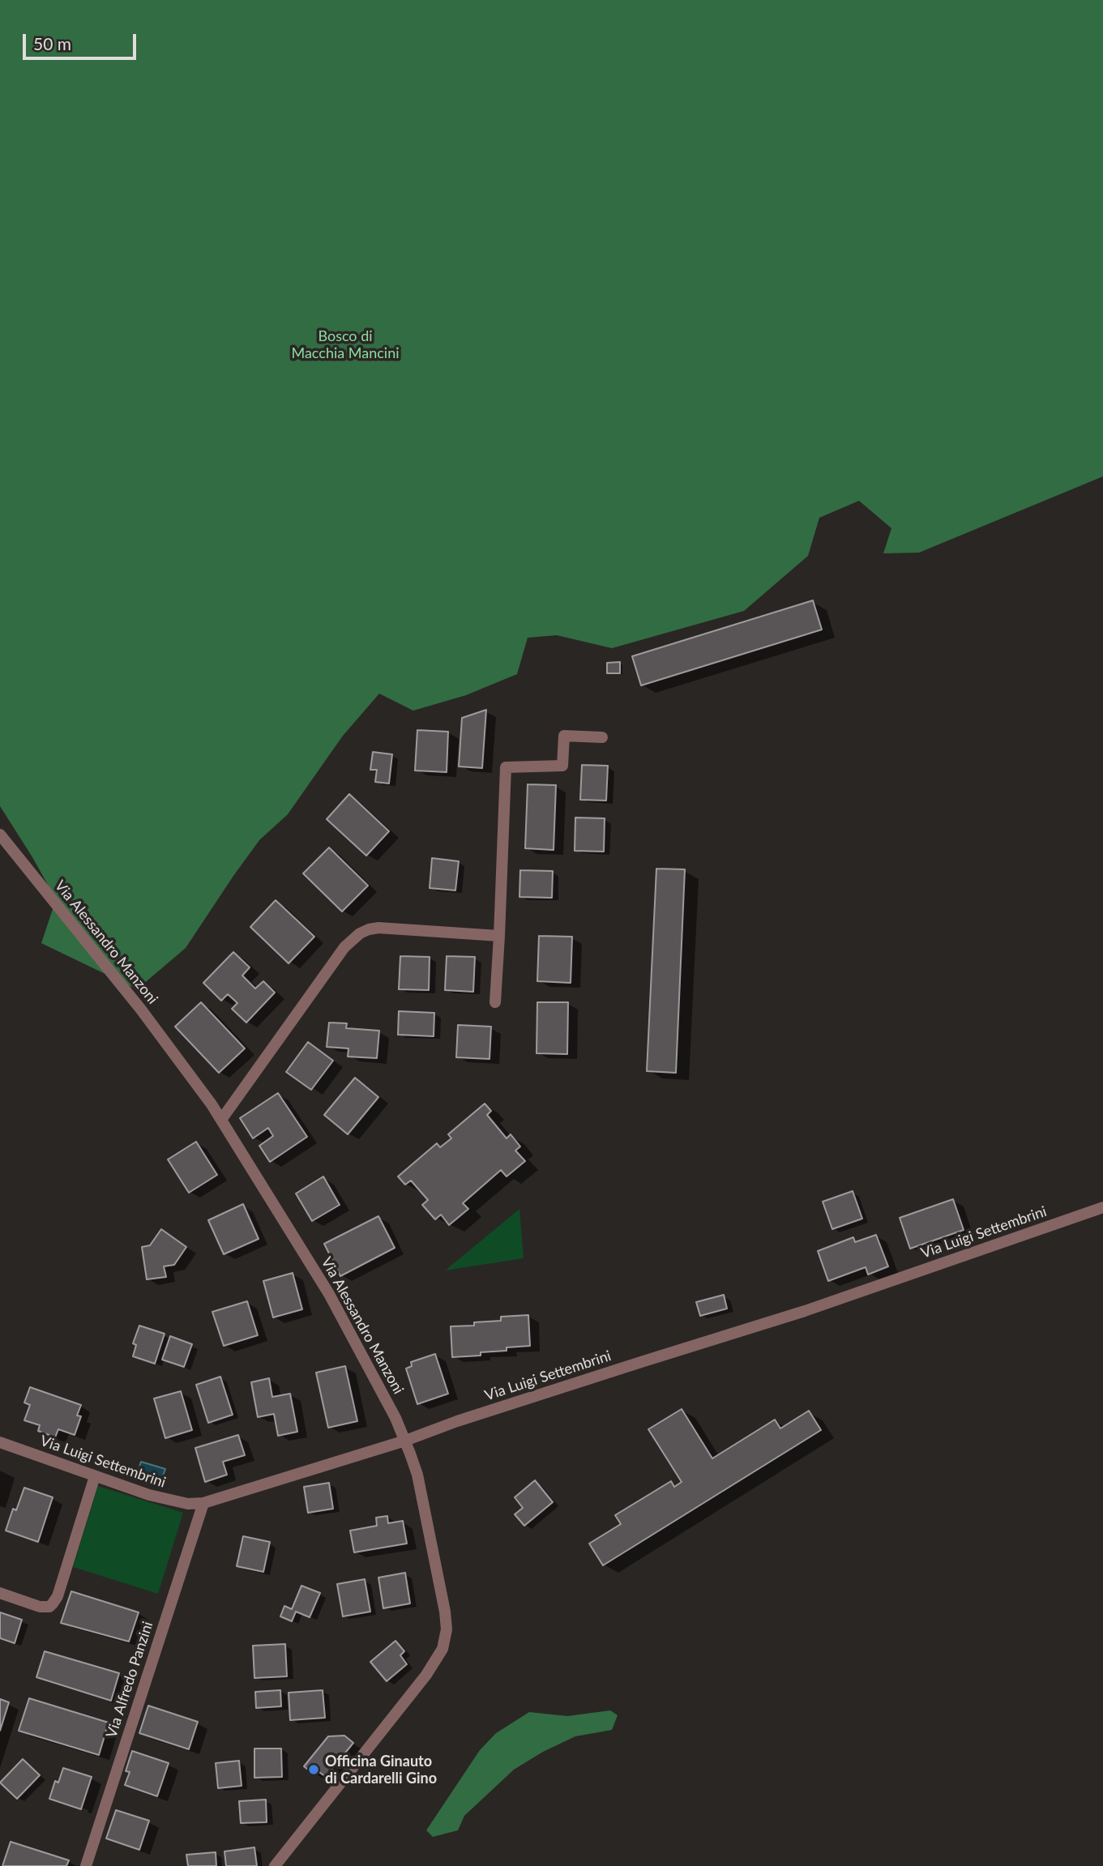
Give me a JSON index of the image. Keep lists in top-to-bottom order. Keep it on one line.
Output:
{"streets":{"street":["Via Alessandro Manzoni","Via Luigi Settembrini","Via Alfredo Panzini"]},"crossings":[["Via Alessandro Manzoni","Via Luigi Settembrini"],["Via Luigi Settembrini","Via Alfredo Panzini"]],"parks":["Bosco di Macchia Mancini"],"places":["Officina Ginauto di Cardarelli Gino"],"scale_bar":"50 m"}
